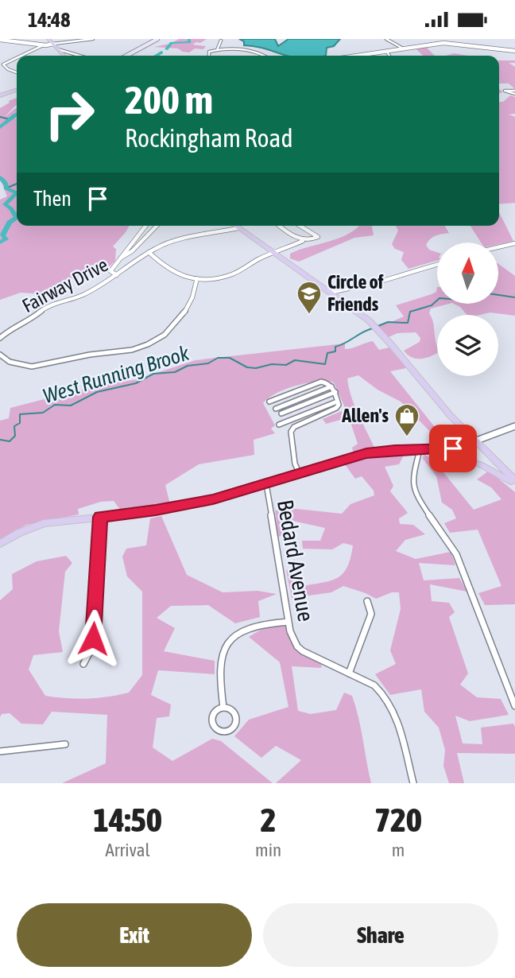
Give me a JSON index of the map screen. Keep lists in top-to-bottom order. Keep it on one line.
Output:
{"streets":{"street":["Fairway Drive","Bedard Avenue"]},"water":["West Running Brook"],"places":{"school or university":["Circle of Friends"],"shop":["Allen's"]},"north":"top","page":{"status":"14:48","turn":["200 m","Rockingham Road"],"then":"Then","eta":["14:50","Arrival","2","min","720","m"],"buttons":["Exit","Share"]}}
